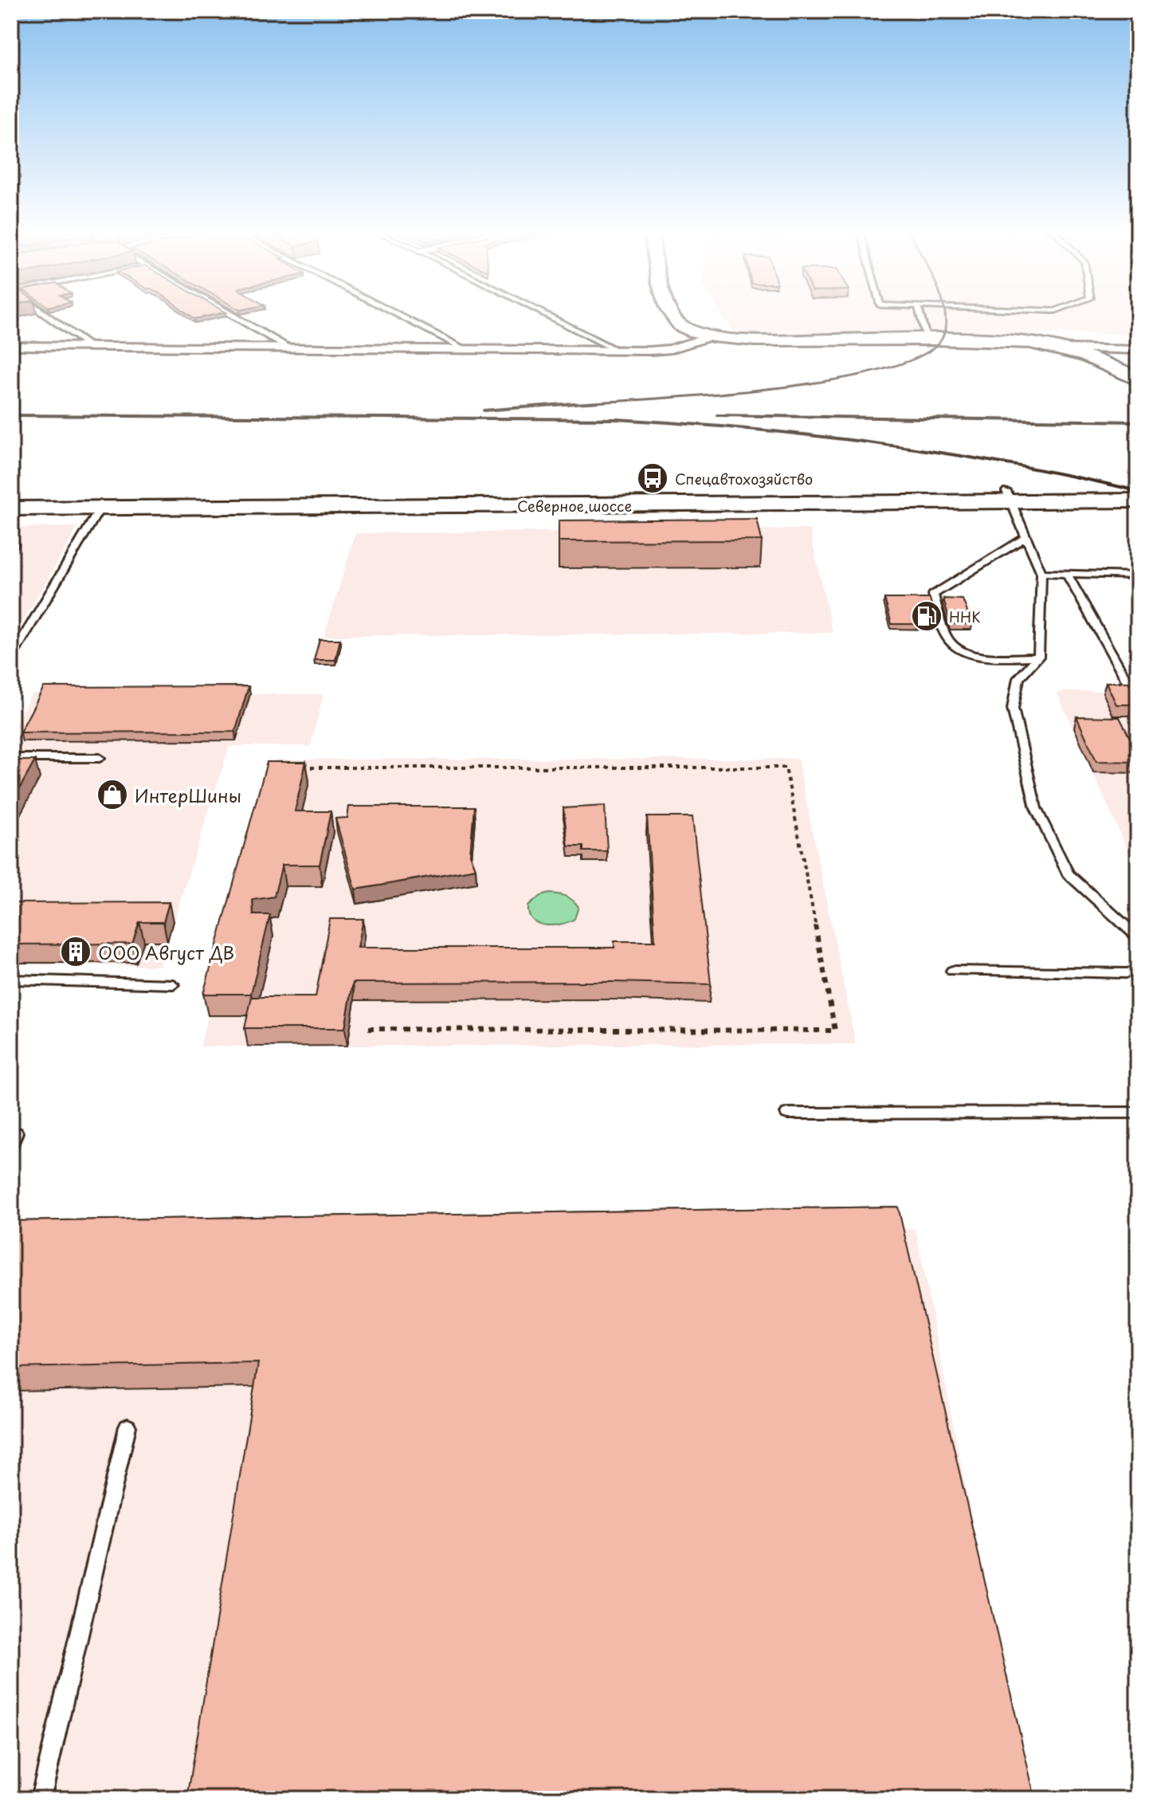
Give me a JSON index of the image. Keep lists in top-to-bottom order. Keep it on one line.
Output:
{"streets":{"main road":["Северное шоссе"]},"places":{"bus stop":["Спецавтохозяйство"],"fuel station":["ННК"],"shop":["ИнтерШины"],"building":["ООО Август ДВ"]}}
